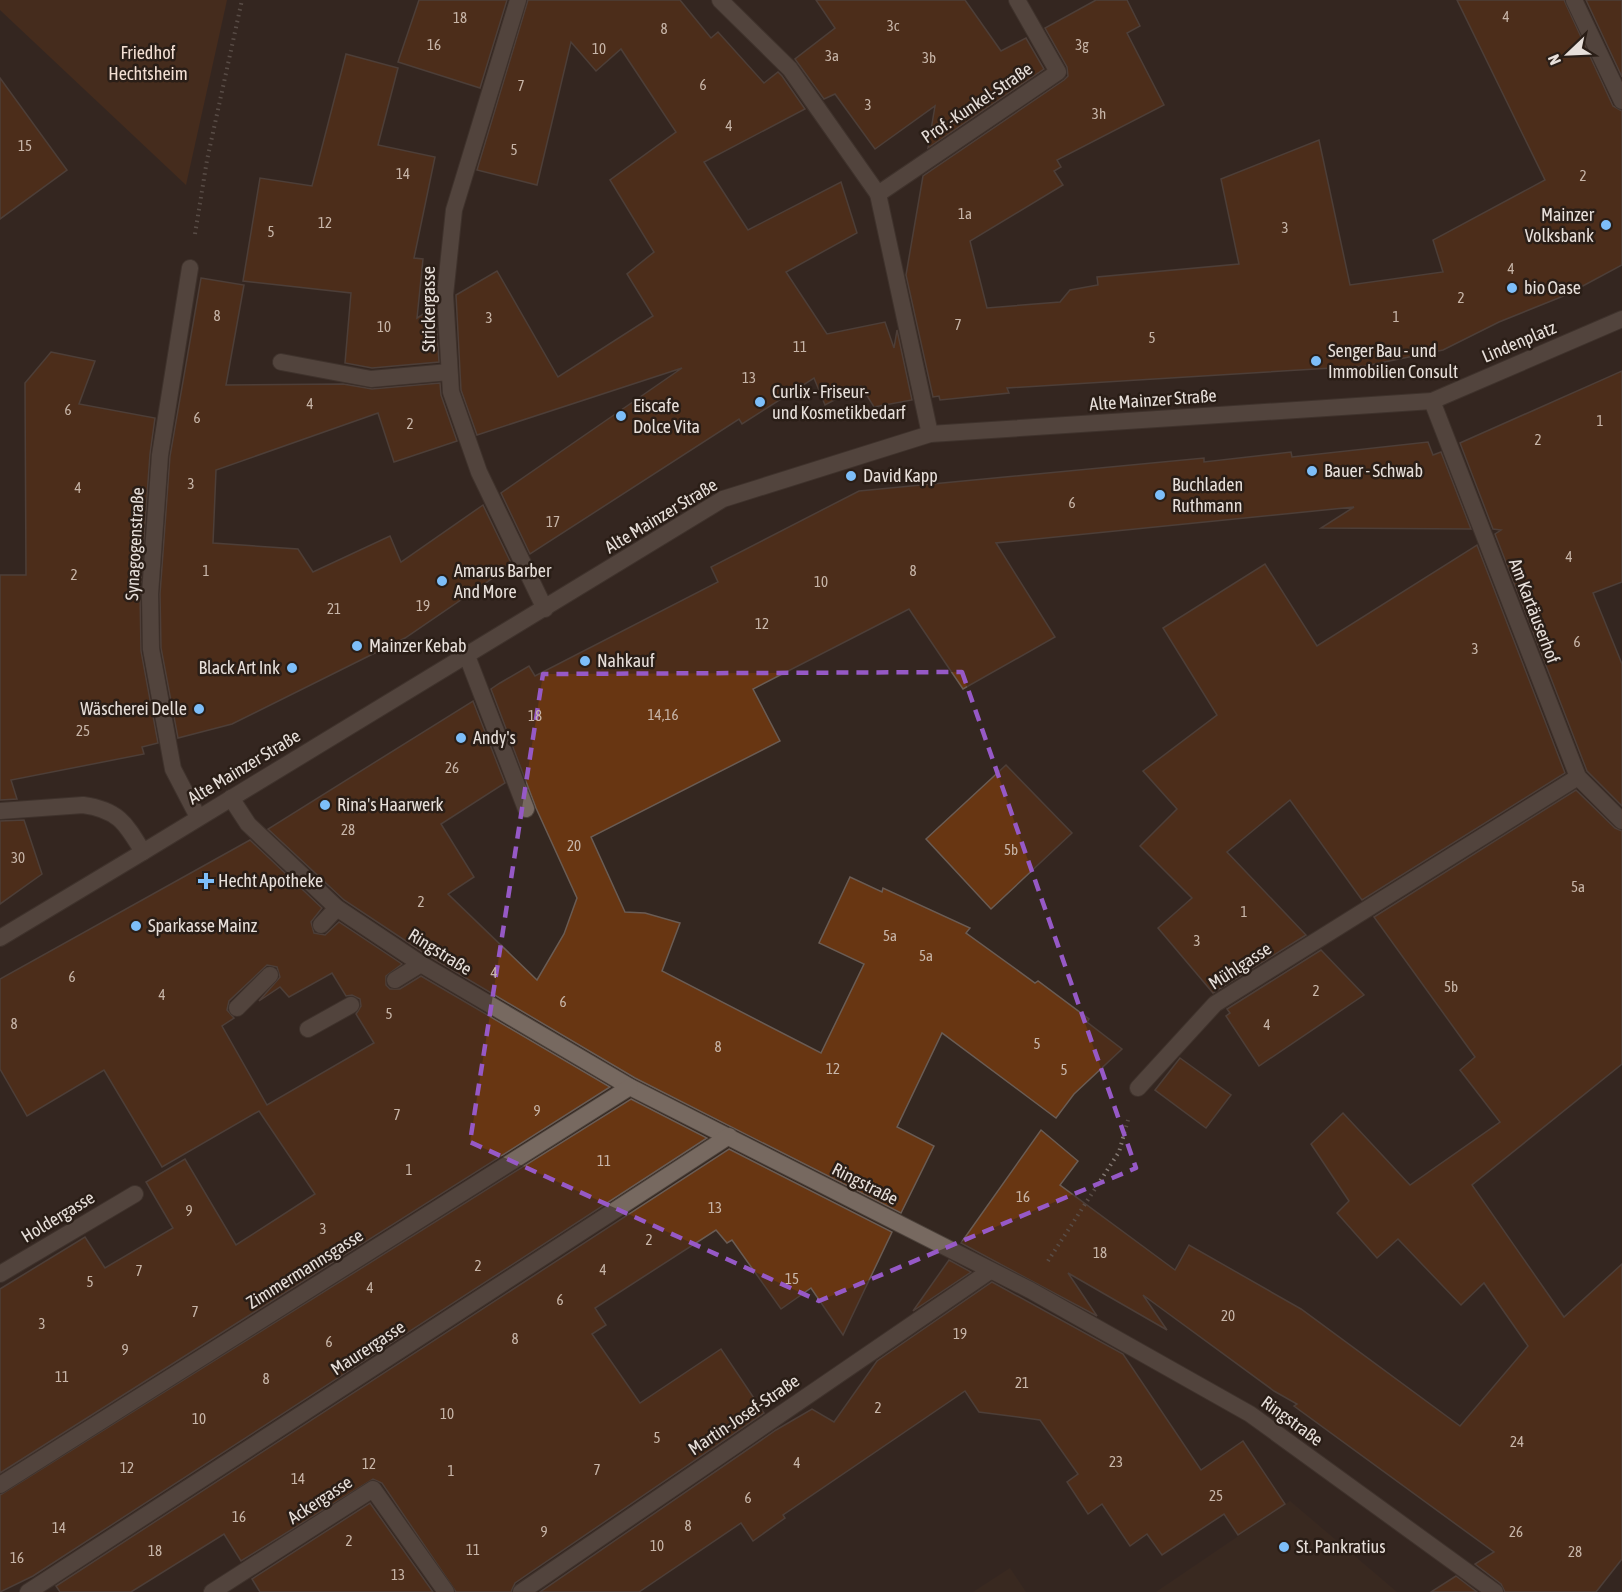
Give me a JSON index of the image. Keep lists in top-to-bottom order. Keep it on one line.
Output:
{"streets":{"street":["Prof.-Kunkel-Straße","Strickergasse","Lindenplatz","Alte Mainzer Straße","Synagogenstraße","Am Kartäuserhof","Ringstraße","Mühlgasse","Holdergasse","Zimmermannsgasse","Maurergasse","Martin-Josef-Straße","Ackergasse"]},"crossings":[["Strickergasse","Alte Mainzer Straße"],["Lindenplatz","Alte Mainzer Straße"],["Lindenplatz","Am Kartäuserhof"],["Alte Mainzer Straße","Synagogenstraße"],["Alte Mainzer Straße","Am Kartäuserhof"],["Alte Mainzer Straße","Ringstraße"],["Am Kartäuserhof","Mühlgasse"],["Ringstraße","Zimmermannsgasse"],["Ringstraße","Maurergasse"],["Ringstraße","Martin-Josef-Straße"]],"parks":["Friedhof Hechtsheim"],"places":{"other":["Mainzer Volksbank","bio Oase","Senger Bau - und Immobilien Consult","Curlix - Friseur- und Kosmetikbedarf","Eiscafe Dolce Vita","Bauer - Schwab","David Kapp","Buchladen Ruthmann","Amarus Barber And More","Mainzer Kebab","Nahkauf","Black Art Ink","Wäscherei Delle","Andy's","Rina's Haarwerk","Sparkasse Mainz","St. Pankratius"],"health":["Hecht Apotheke"]},"house_numbers":["4","18","3c","8","16","3g","10","3a","3b","6","7","3","3h","4","15","5","14","2","1a","12","3","5","4","2","8","1","3","7","10","5","11","13","4","6","6","1","2","2","3","4","6","17","4","1","8","2","10","19","21","12","6","3","14,16","18","25","26","28","20","5b","30","5a","2","1","5a","3","5a","4","6","5b","2","4","6","5","8","4","5","8","12","5","9","7","11","1","16","13","9","3","2","18","2","4","7","15","5","4","6","7","20","3","19","8","6","9","11","8","21","2","10","10","5","24","23","4","12","12","7","1","14","25","6","16","8","14","9","26","2","10","11","18","28","16","13"],"north":"bottom left"}
